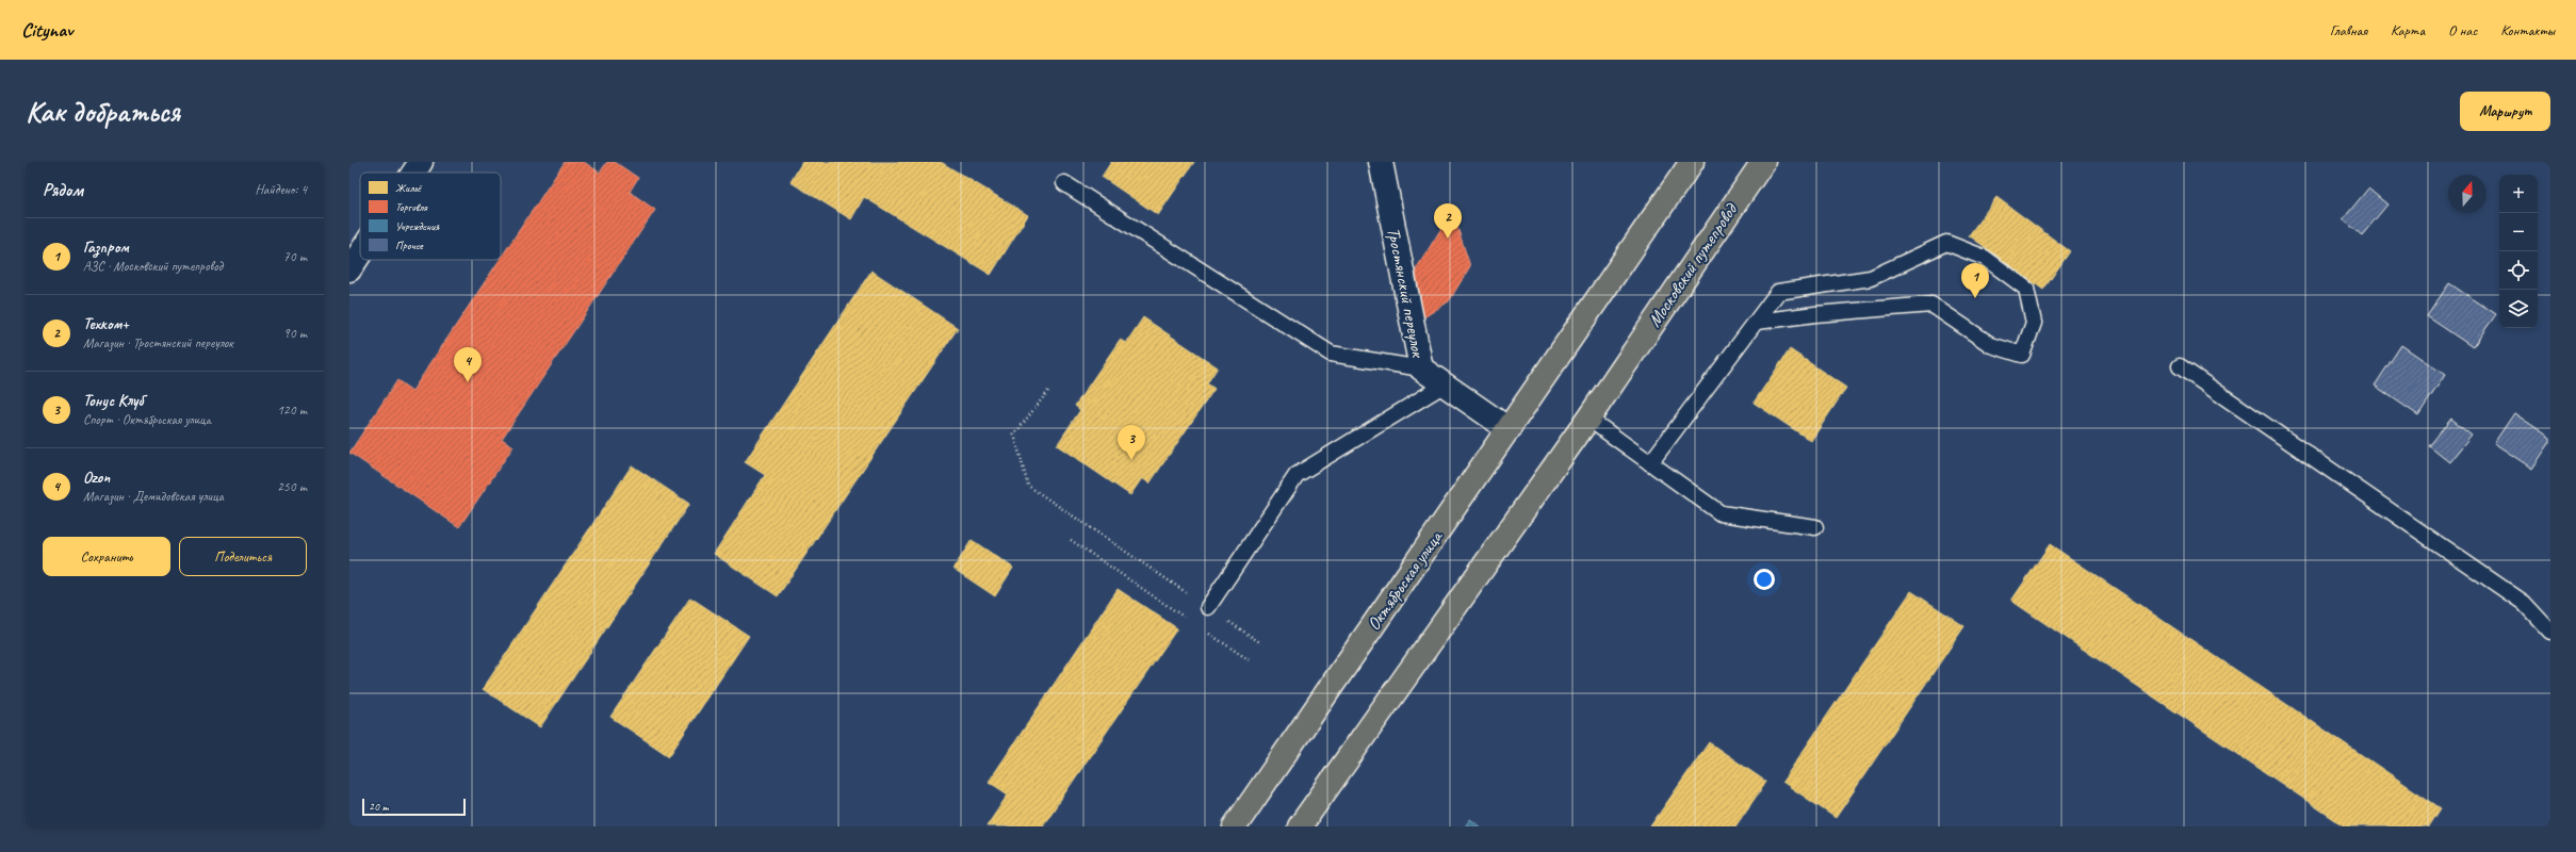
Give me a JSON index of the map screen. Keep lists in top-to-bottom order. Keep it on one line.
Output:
{"streets":{"main road":["Московский путепровод","Октябрьская улица"],"street":["Тростянский переулок"]},"crossings":[["Тростянский переулок","Октябрьская улица"]],"legend":["Жильё","Торговля","Учреждения","Прочее"],"scale_bar":"20 m","north":"top","page":{"header":"Citynav","nav":["Главная","Карта","О нас","Контакты"],"buttons":["Маршрут",["Сохранить","Поделиться"]],"title":"Как добраться","heading":["Рядом","Найдено: 4"],"map_buttons":["+","−"],"pins":["2","1","4","3"],"list":[{"mark":"1","name":"Газпром","note":"АЗС · Московский путепровод","value":"70 m"},{"mark":"2","name":"Техком+","note":"Магазин · Тростянский переулок","value":"90 m"},{"mark":"3","name":"Тонус Клуб","note":"Спорт · Октябрьская улица","value":"120 m"},{"mark":"4","name":"Ozon","note":"Магазин · Демидовская улица","value":"250 m"}],"scale":"20 m"}}
